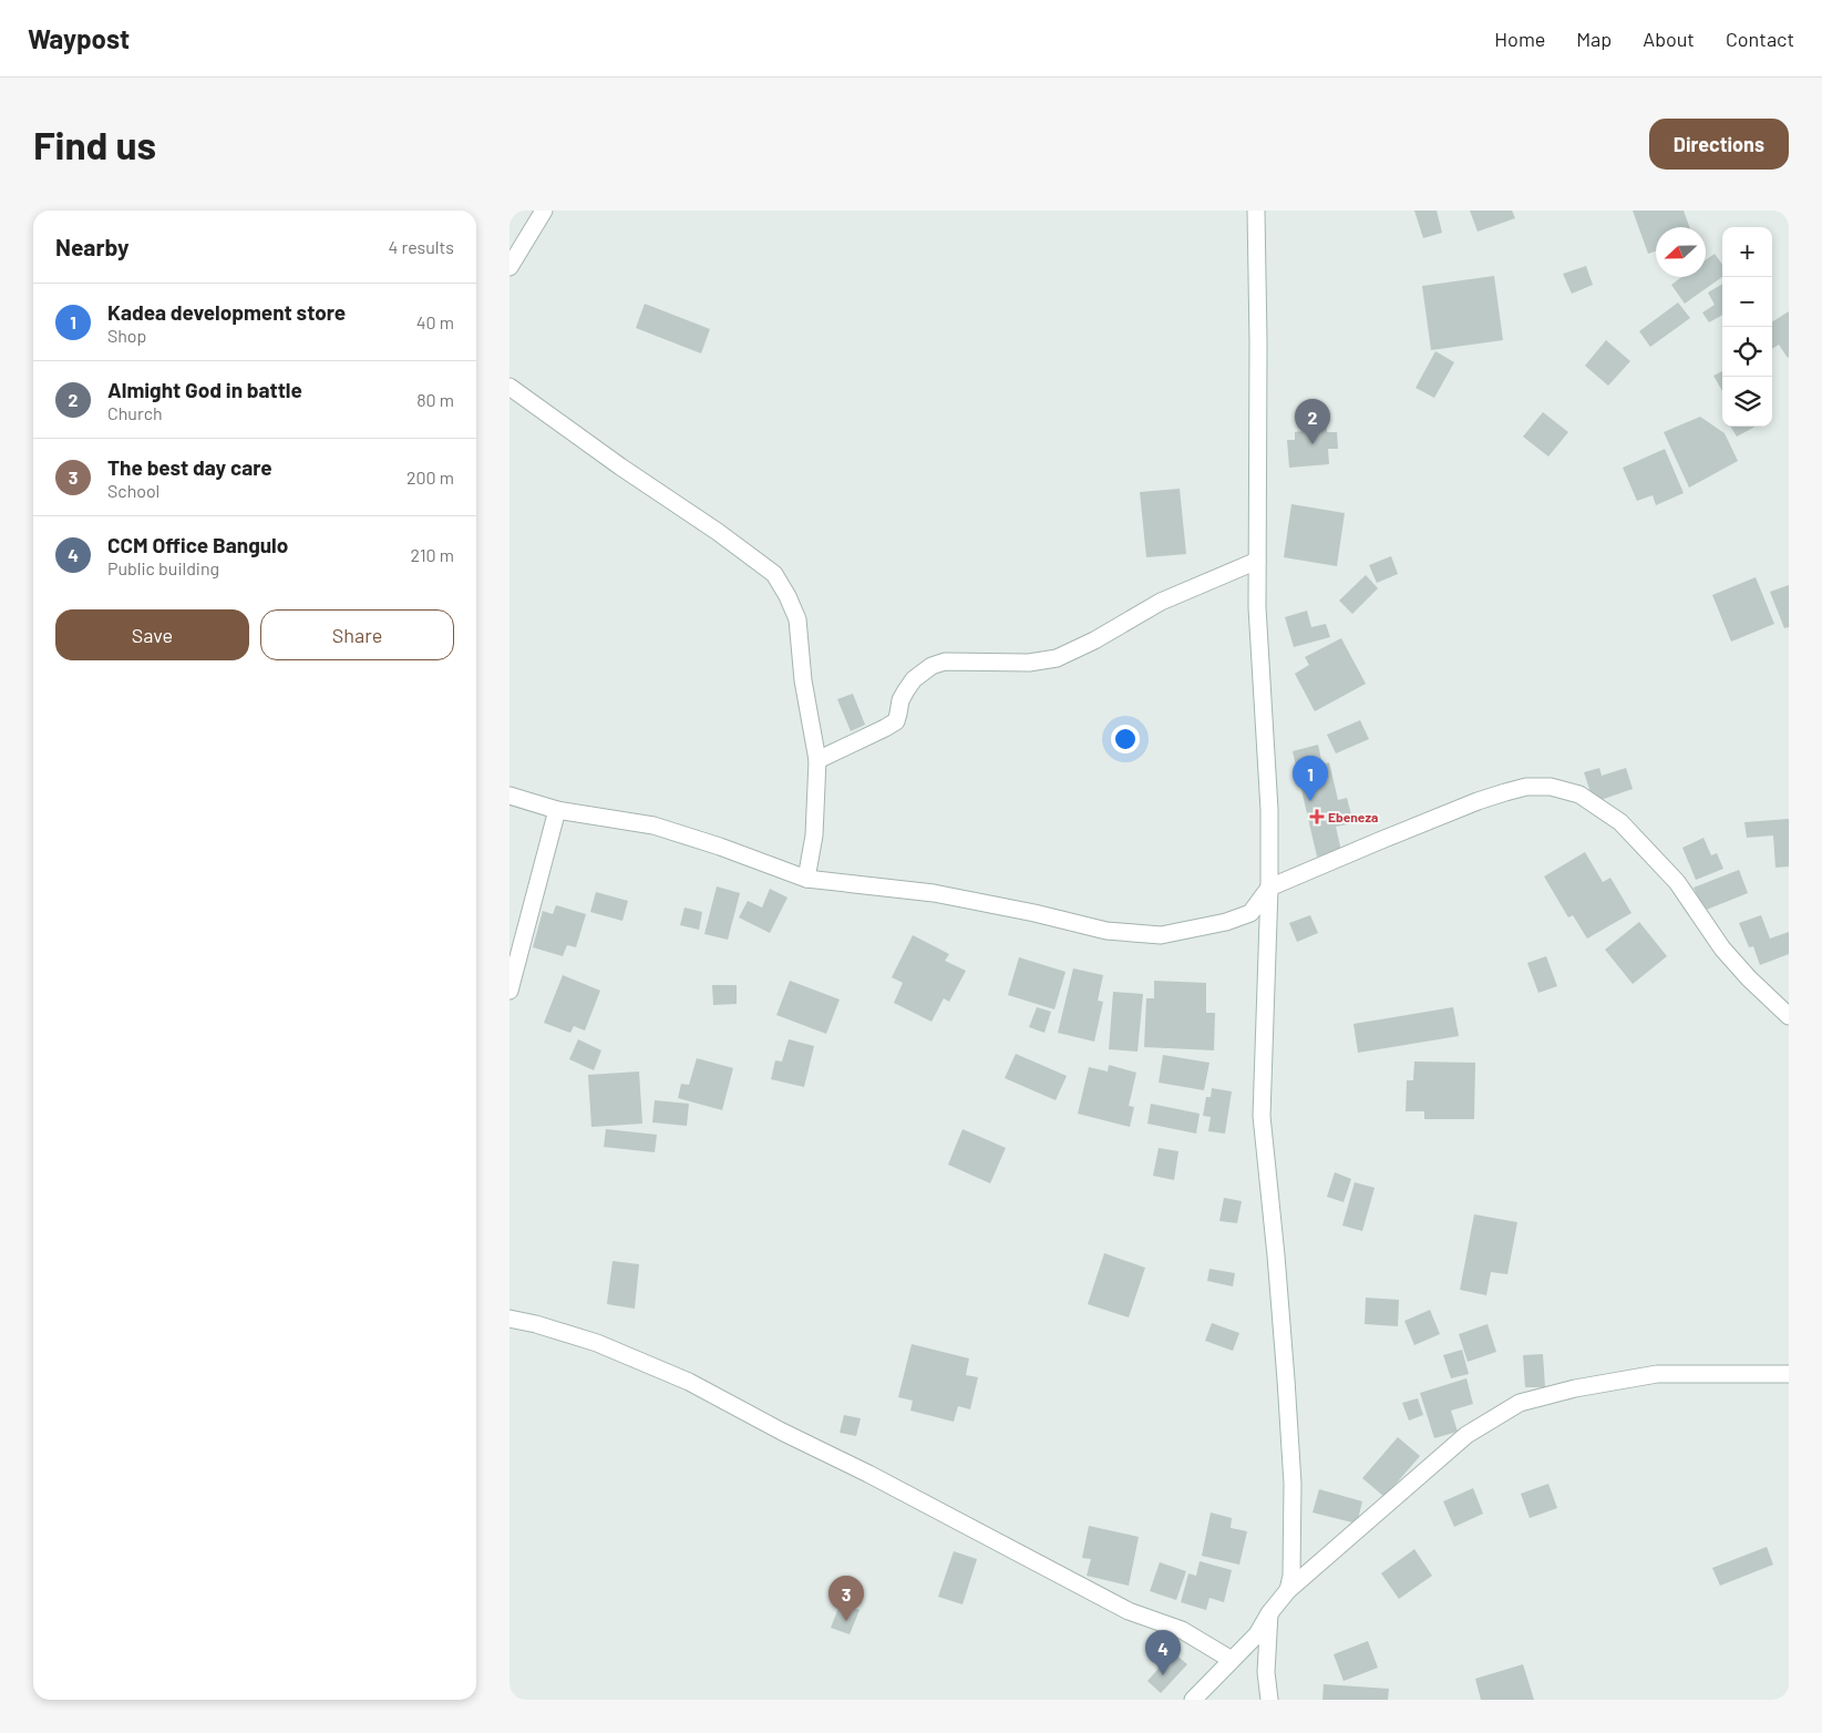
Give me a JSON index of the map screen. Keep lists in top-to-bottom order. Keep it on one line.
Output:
{"places":{"health":["Ebeneza"]},"north":"left","page":{"header":"Waypost","nav":["Home","Map","About","Contact"],"buttons":["Directions",["Save","Share"]],"title":"Find us","heading":["Nearby","4 results"],"map_buttons":["+","−"],"list":[{"mark":"1","name":"Kadea development store","note":"Shop","value":"40 m"},{"mark":"2","name":"Almight God in battle","note":"Church","value":"80 m"},{"mark":"3","name":"The best day care","note":"School","value":"200 m"},{"mark":"4","name":"CCM Office Bangulo","note":"Public building","value":"210 m"}],"pins":["2","1","3","4"]}}
